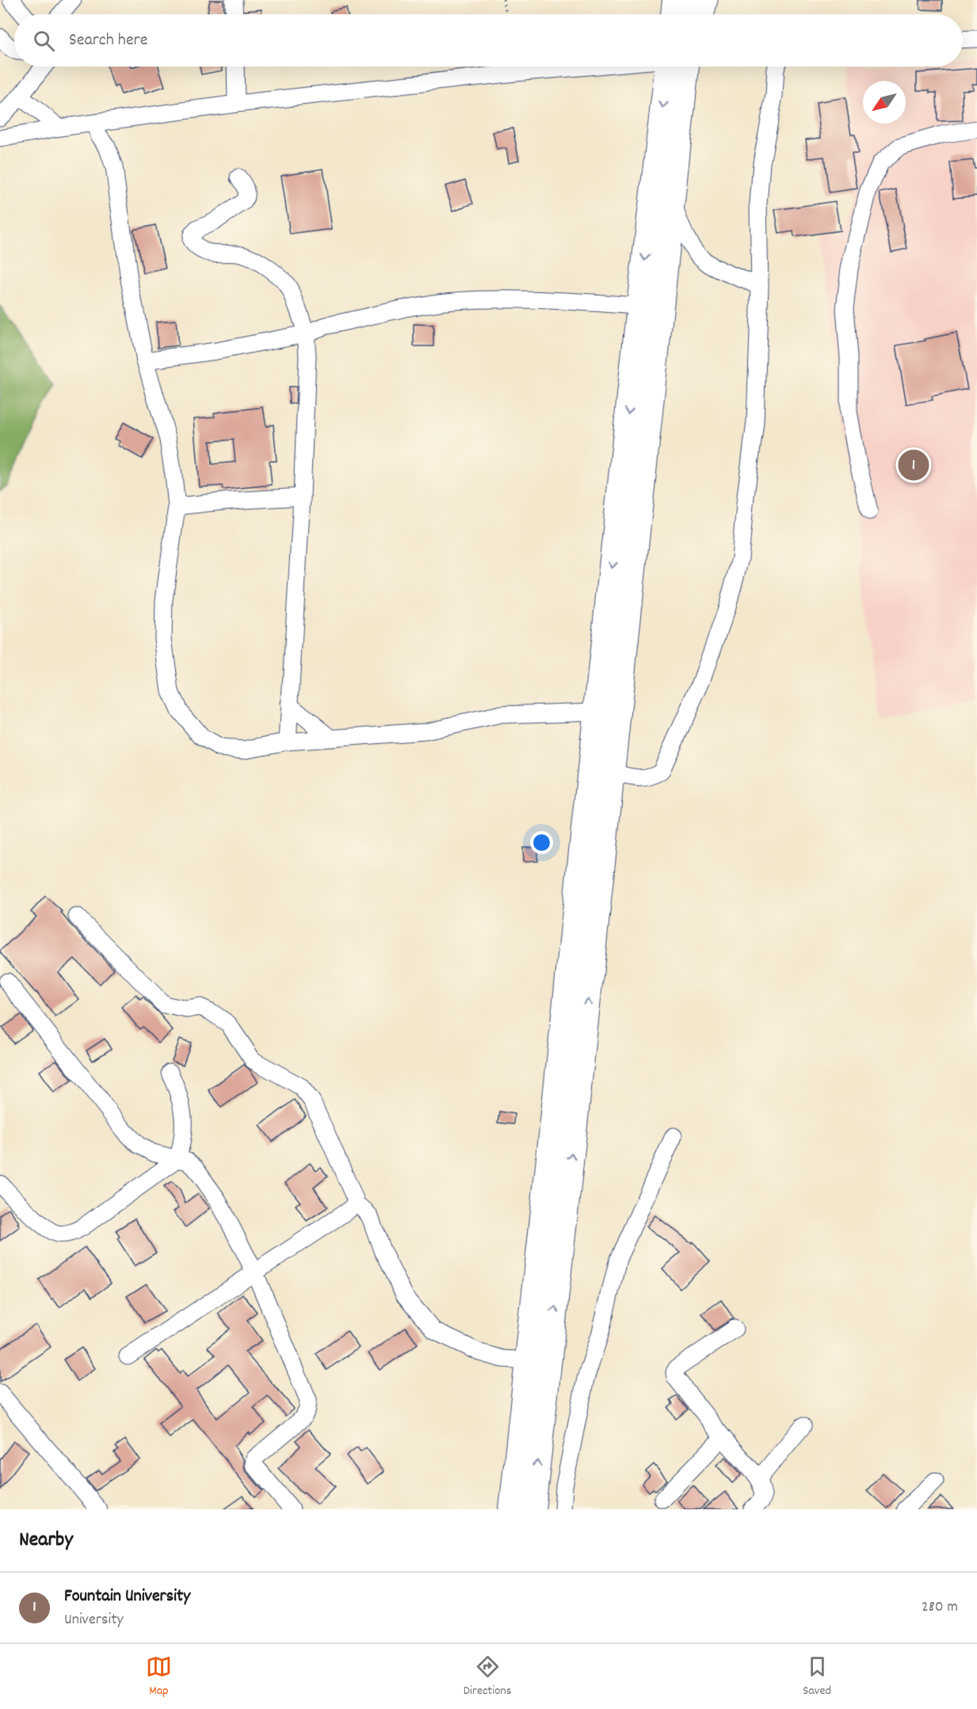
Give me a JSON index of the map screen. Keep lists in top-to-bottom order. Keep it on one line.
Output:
{"north":"bottom left","page":{"search":"Search here","pins":"1","heading":"Nearby","list":[{"mark":"1","name":"Fountain University","note":"University","value":"280 m"}],"nav":["Map","Directions","Saved"]}}
